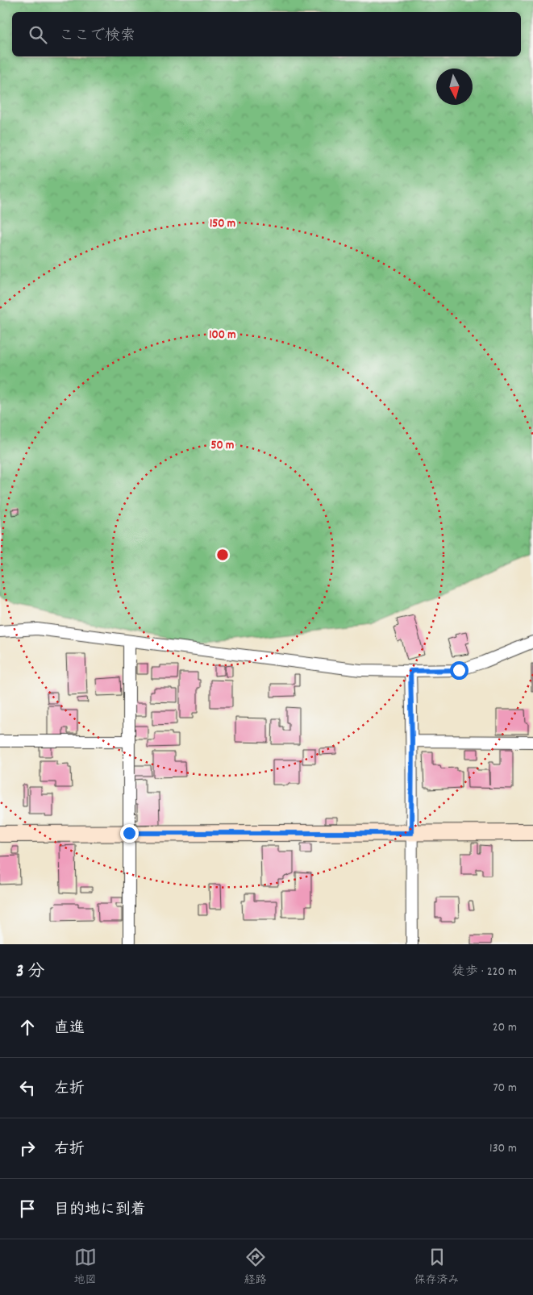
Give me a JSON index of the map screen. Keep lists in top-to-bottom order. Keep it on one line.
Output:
{"north":"bottom","page":{"search":"ここで検索","heading":["3 分","徒歩 · 220 m"],"list":[["直進","20 m"],["左折","70 m"],["右折","130 m"],"目的地に到着"],"nav":["地図","経路","保存済み"]},"rings":["150 m","100 m","50 m"]}
